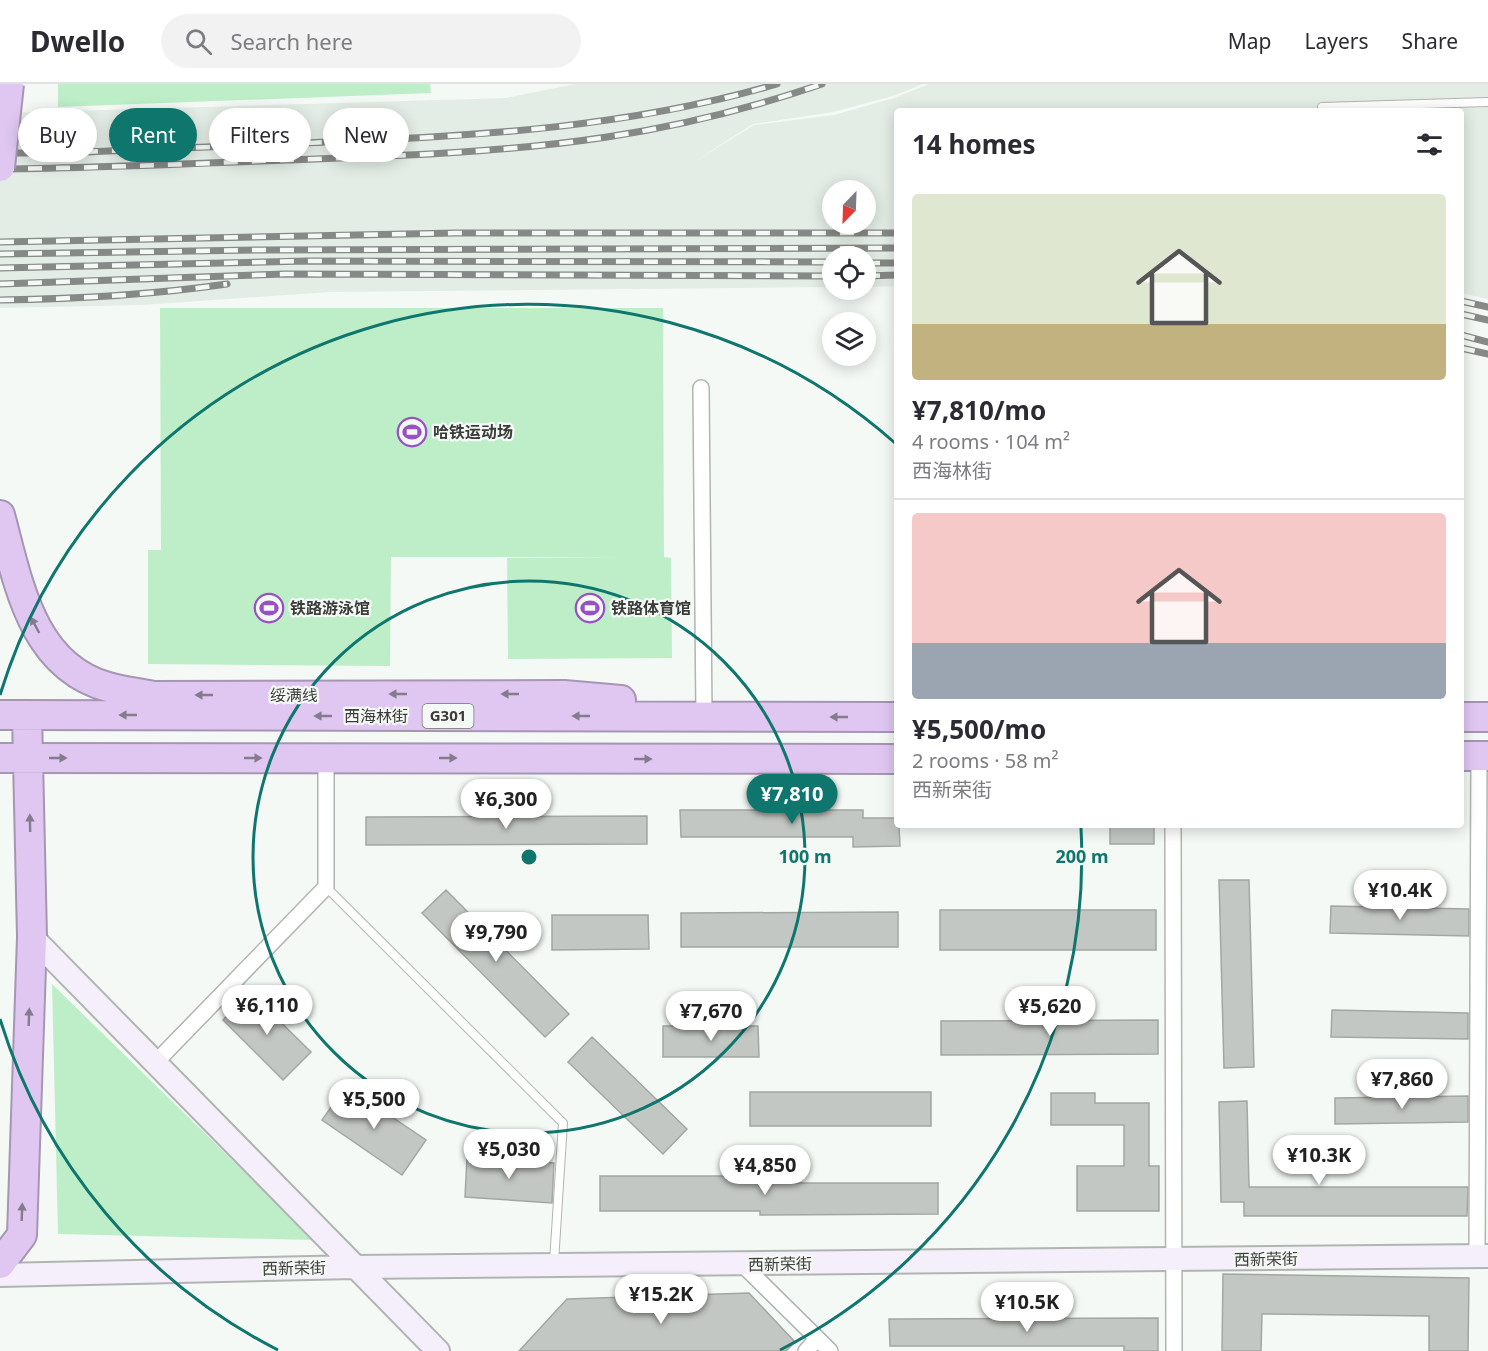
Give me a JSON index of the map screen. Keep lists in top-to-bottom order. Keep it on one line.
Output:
{"streets":{"highway":["绥满线","西海林街","G301"],"street":["西新荣街"]},"crossings":[["绥满线","西海林街"]],"places":{"sports":["哈铁运动场","铁路游泳馆","铁路体育馆"]},"north":"bottom left","page":{"header":"Dwello","search":"Search here","nav":["Map","Layers","Share"],"chip":["Buy","Rent","Filters","New"],"heading":"14 homes","list":[{"name":"¥7,810/mo","note":"4 rooms · 104 m² · 西海林街"},{"name":"¥5,500/mo","note":"2 rooms · 58 m² · 西新荣街"}],"price":["¥7,810","¥6,300","¥10.4K","¥9,790","¥6,110","¥5,620","¥7,670","¥7,860","¥5,500","¥5,030","¥10.3K","¥4,850","¥15.2K","¥10.5K"]},"rings":["100 m","200 m"]}
